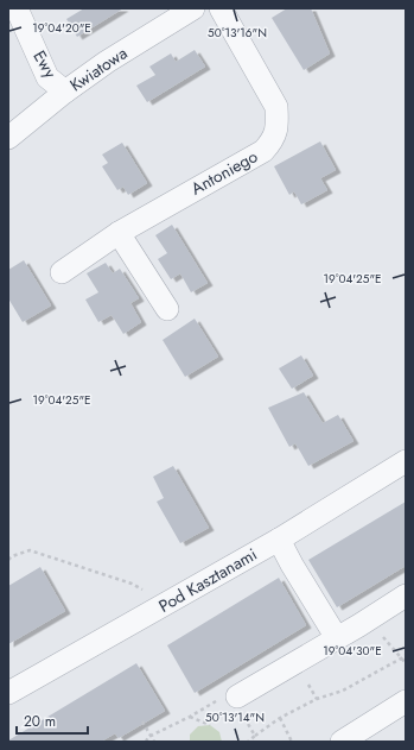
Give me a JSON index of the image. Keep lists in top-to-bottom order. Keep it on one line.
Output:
{"streets":{"street":["Ewy","Kwiatowa","Antoniego","Pod Kasztanami"]},"crossings":[["Ewy","Kwiatowa"]],"scale_bar":"20 m","coordinates":["19°04'20\"E","50°13'16\"N","19°04'25\"E","19°04'30\"E","50°13'14\"N"]}
